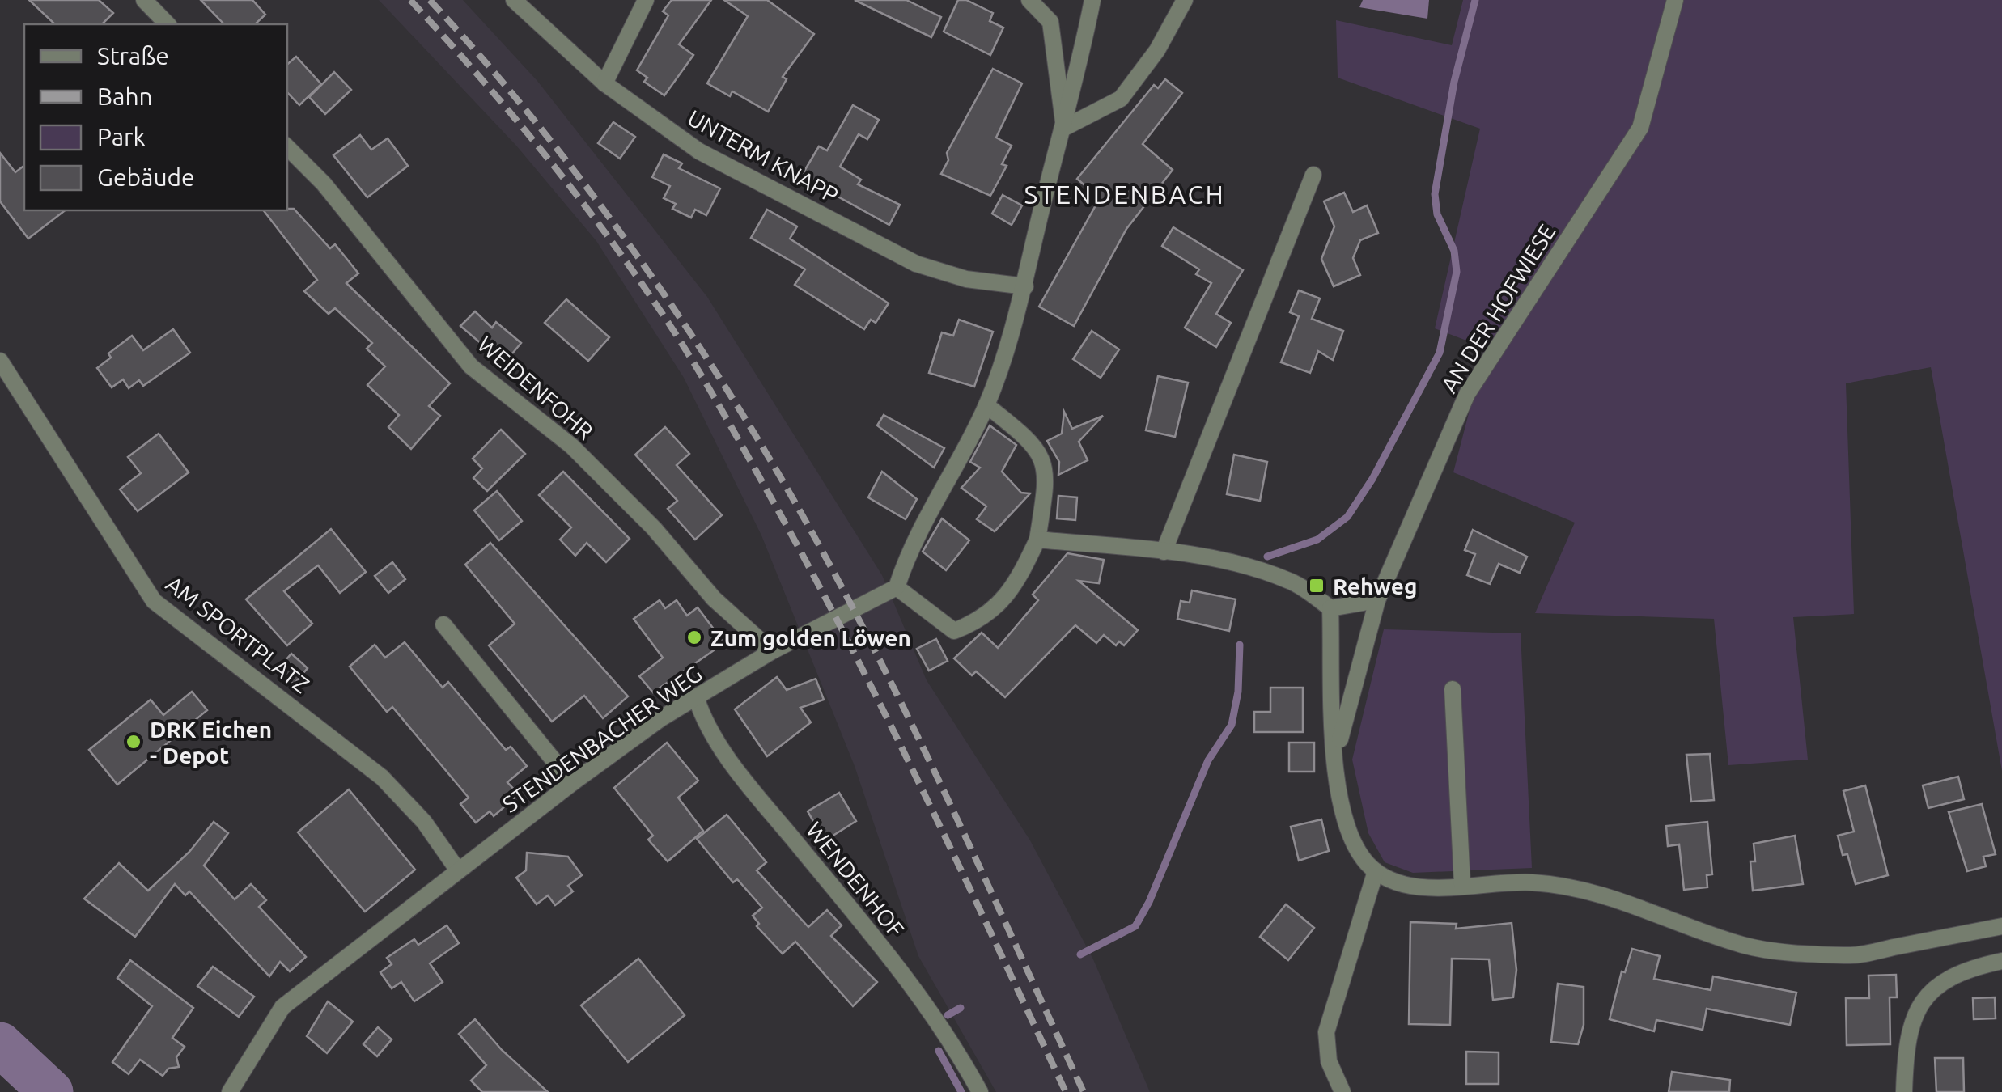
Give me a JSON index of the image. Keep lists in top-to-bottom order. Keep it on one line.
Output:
{"streets":{"street":["UNTERM KNAPP","AN DER HOFWIESE","WEIDENFOHR","AM SPORTPLATZ","STENDENBACHER WEG","WENDENHOF"]},"crossings":[["WEIDENFOHR","STENDENBACHER WEG"],["AM SPORTPLATZ","STENDENBACHER WEG"],["STENDENBACHER WEG","WENDENHOF"]],"districts":["STENDENBACH"],"places":{"transit":["Rehweg"],"other":["Zum golden Löwen","DRK Eichen - Depot"]},"legend":["Straße","Bahn","Park","Gebäude"]}
